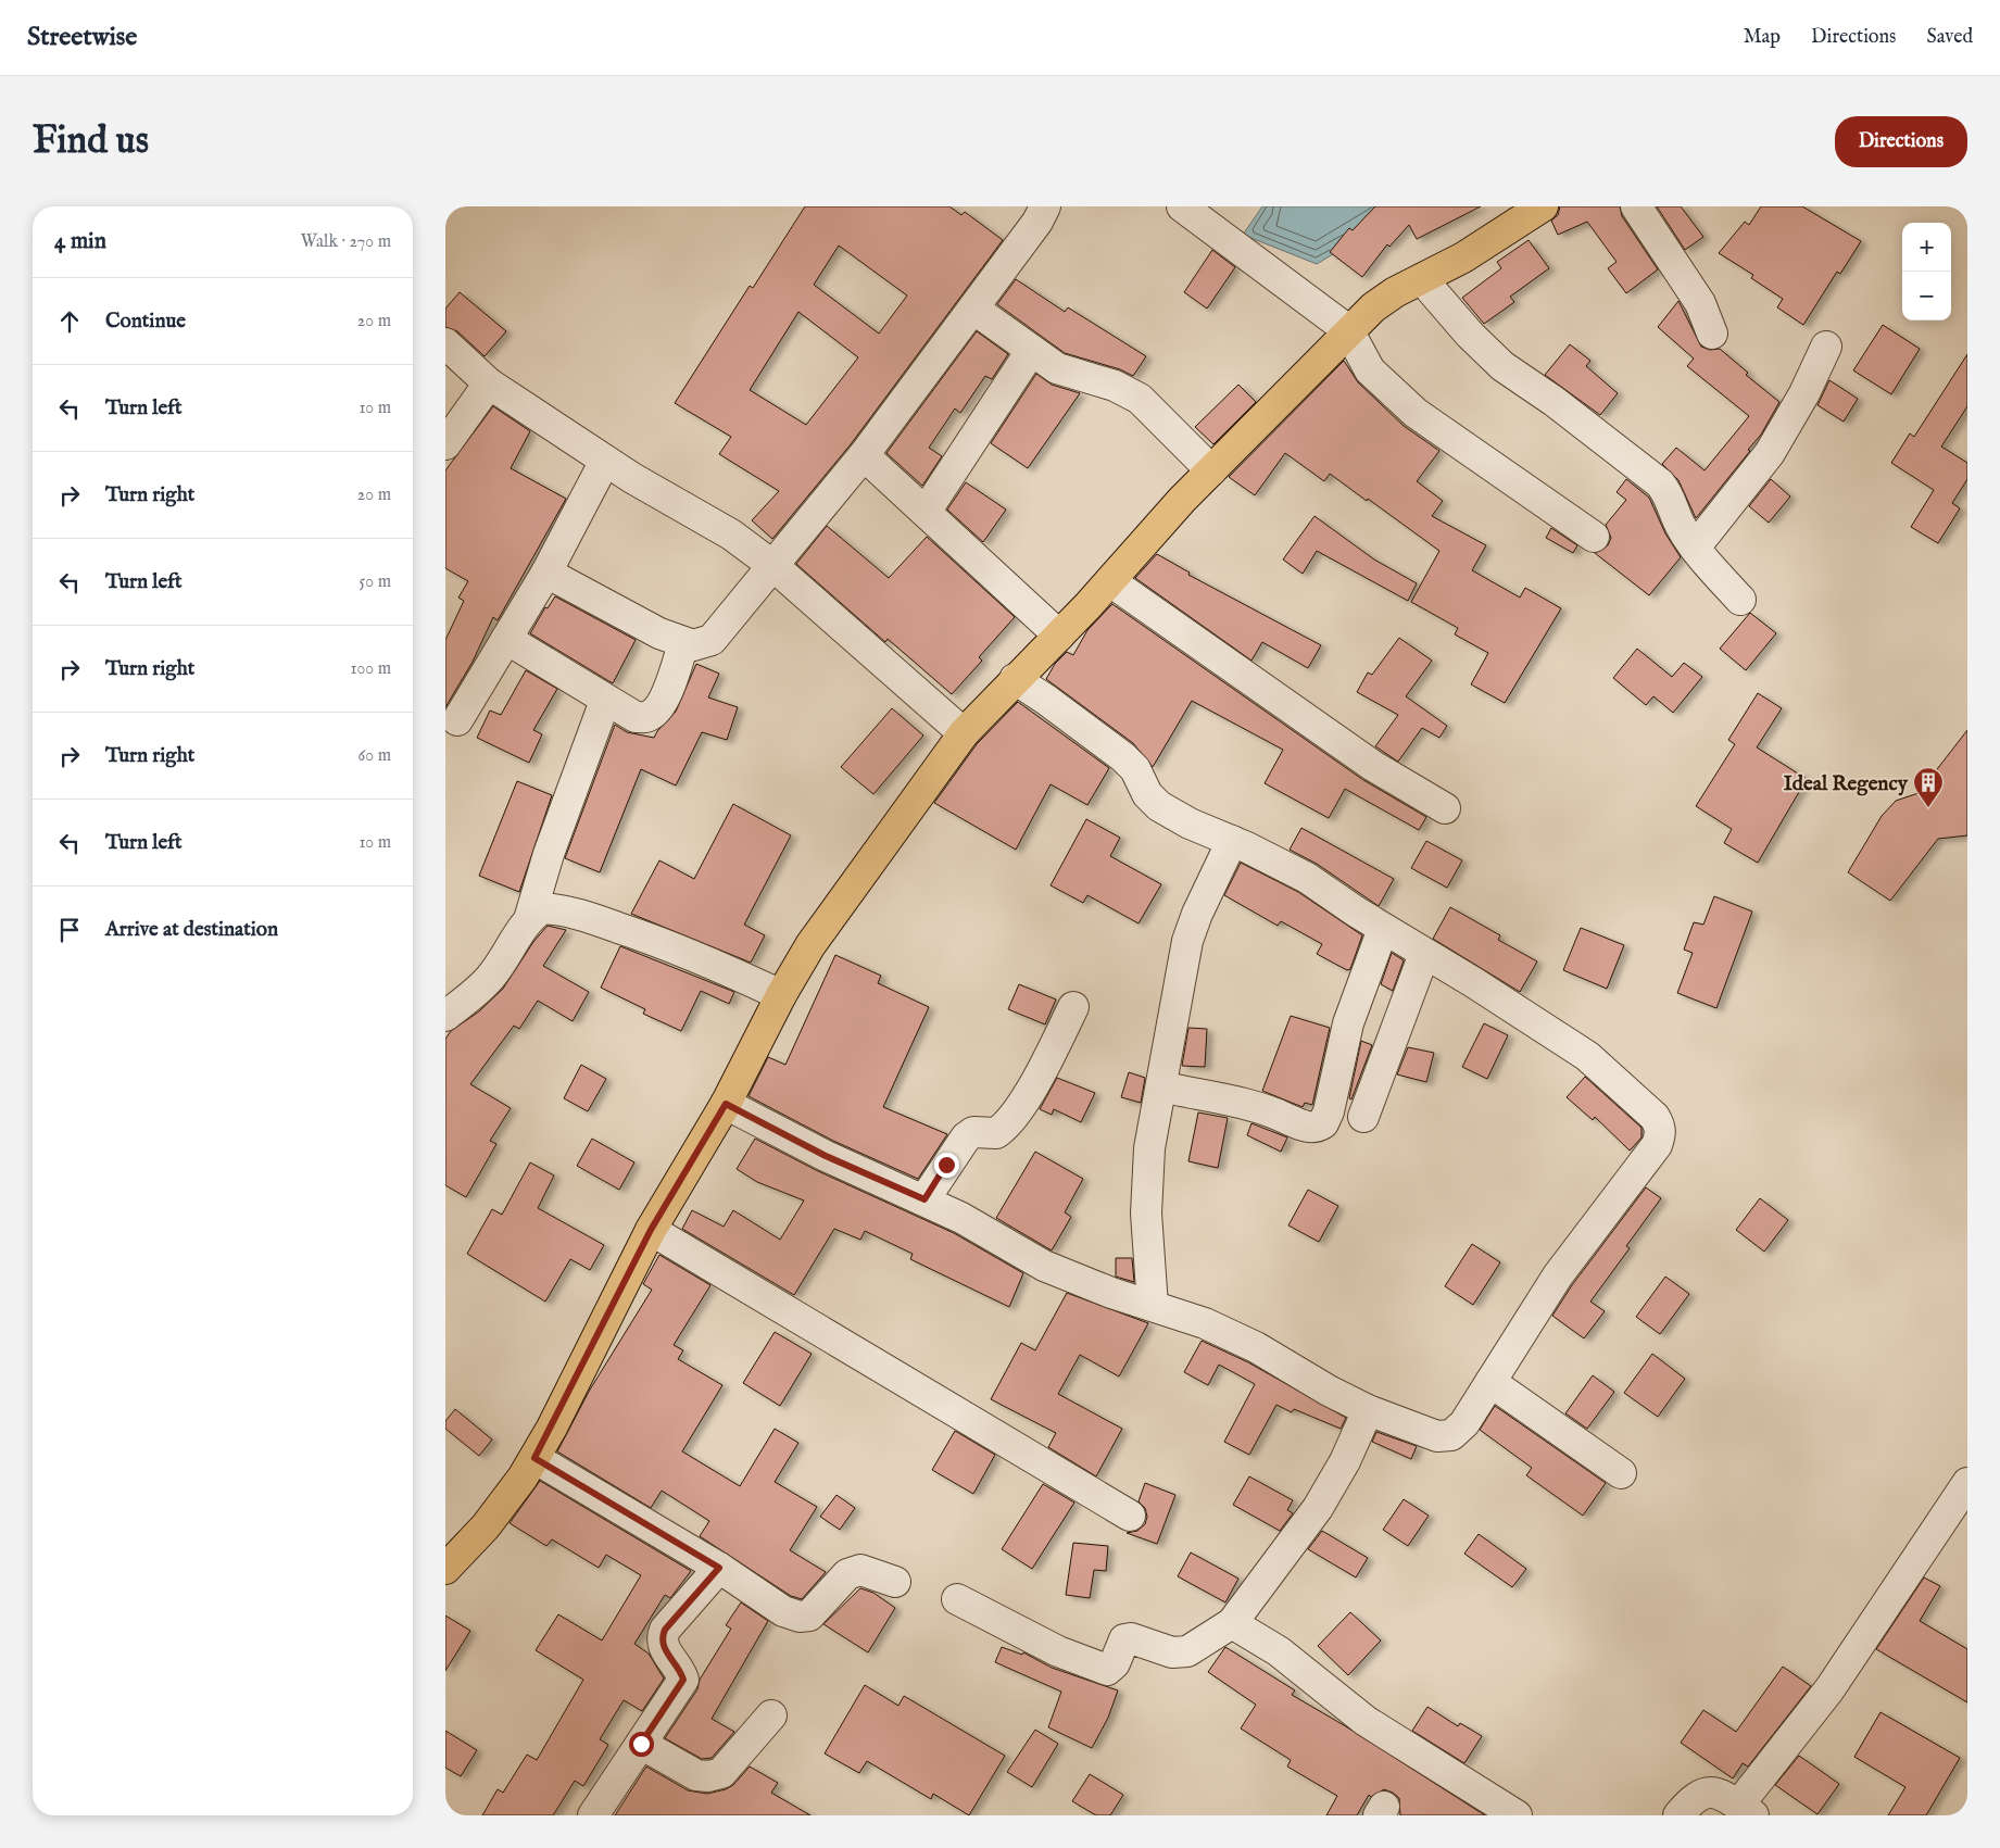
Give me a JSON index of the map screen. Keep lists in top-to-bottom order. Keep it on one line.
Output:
{"places":{"building":["Ideal Regency"]},"page":{"header":"Streetwise","nav":["Map","Directions","Saved"],"buttons":"Directions","title":"Find us","heading":["4 min","Walk · 270 m"],"map_buttons":["+","−"],"list":[["Continue","20 m"],["Turn left","10 m"],["Turn right","20 m"],["Turn left","50 m"],["Turn right","100 m"],["Turn right","60 m"],["Turn left","10 m"],"Arrive at destination"]}}
